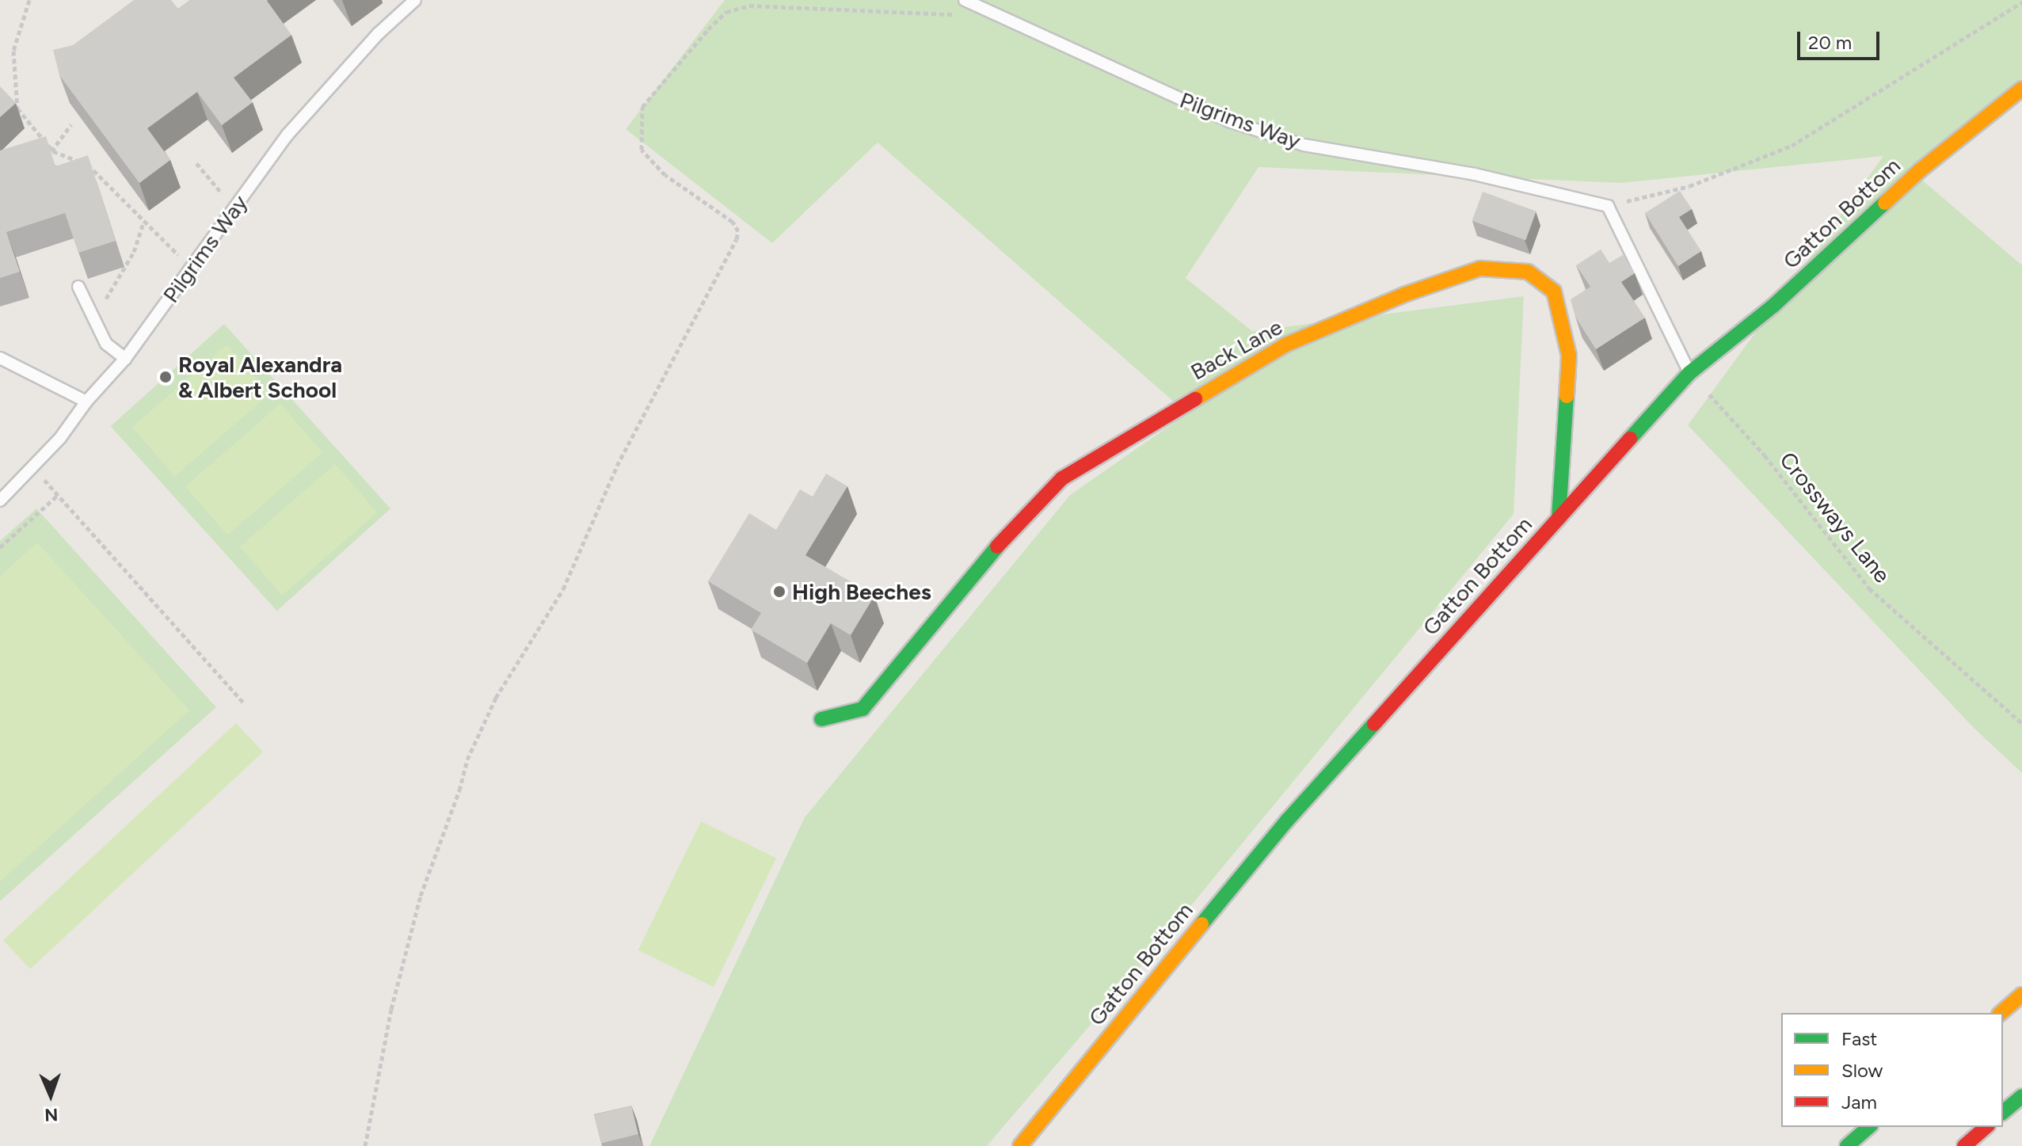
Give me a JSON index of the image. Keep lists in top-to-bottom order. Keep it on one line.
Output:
{"streets":{"main road":["Gatton Bottom","Back Lane"],"lane":["Pilgrims Way"],"path":["Crossways Lane"]},"crossings":[["Gatton Bottom","Back Lane"],["Gatton Bottom","Crossways Lane"]],"places":["Royal Alexandra & Albert School","High Beeches"],"legend":["Fast","Slow","Jam"],"scale_bar":"20 m","north":"bottom"}
